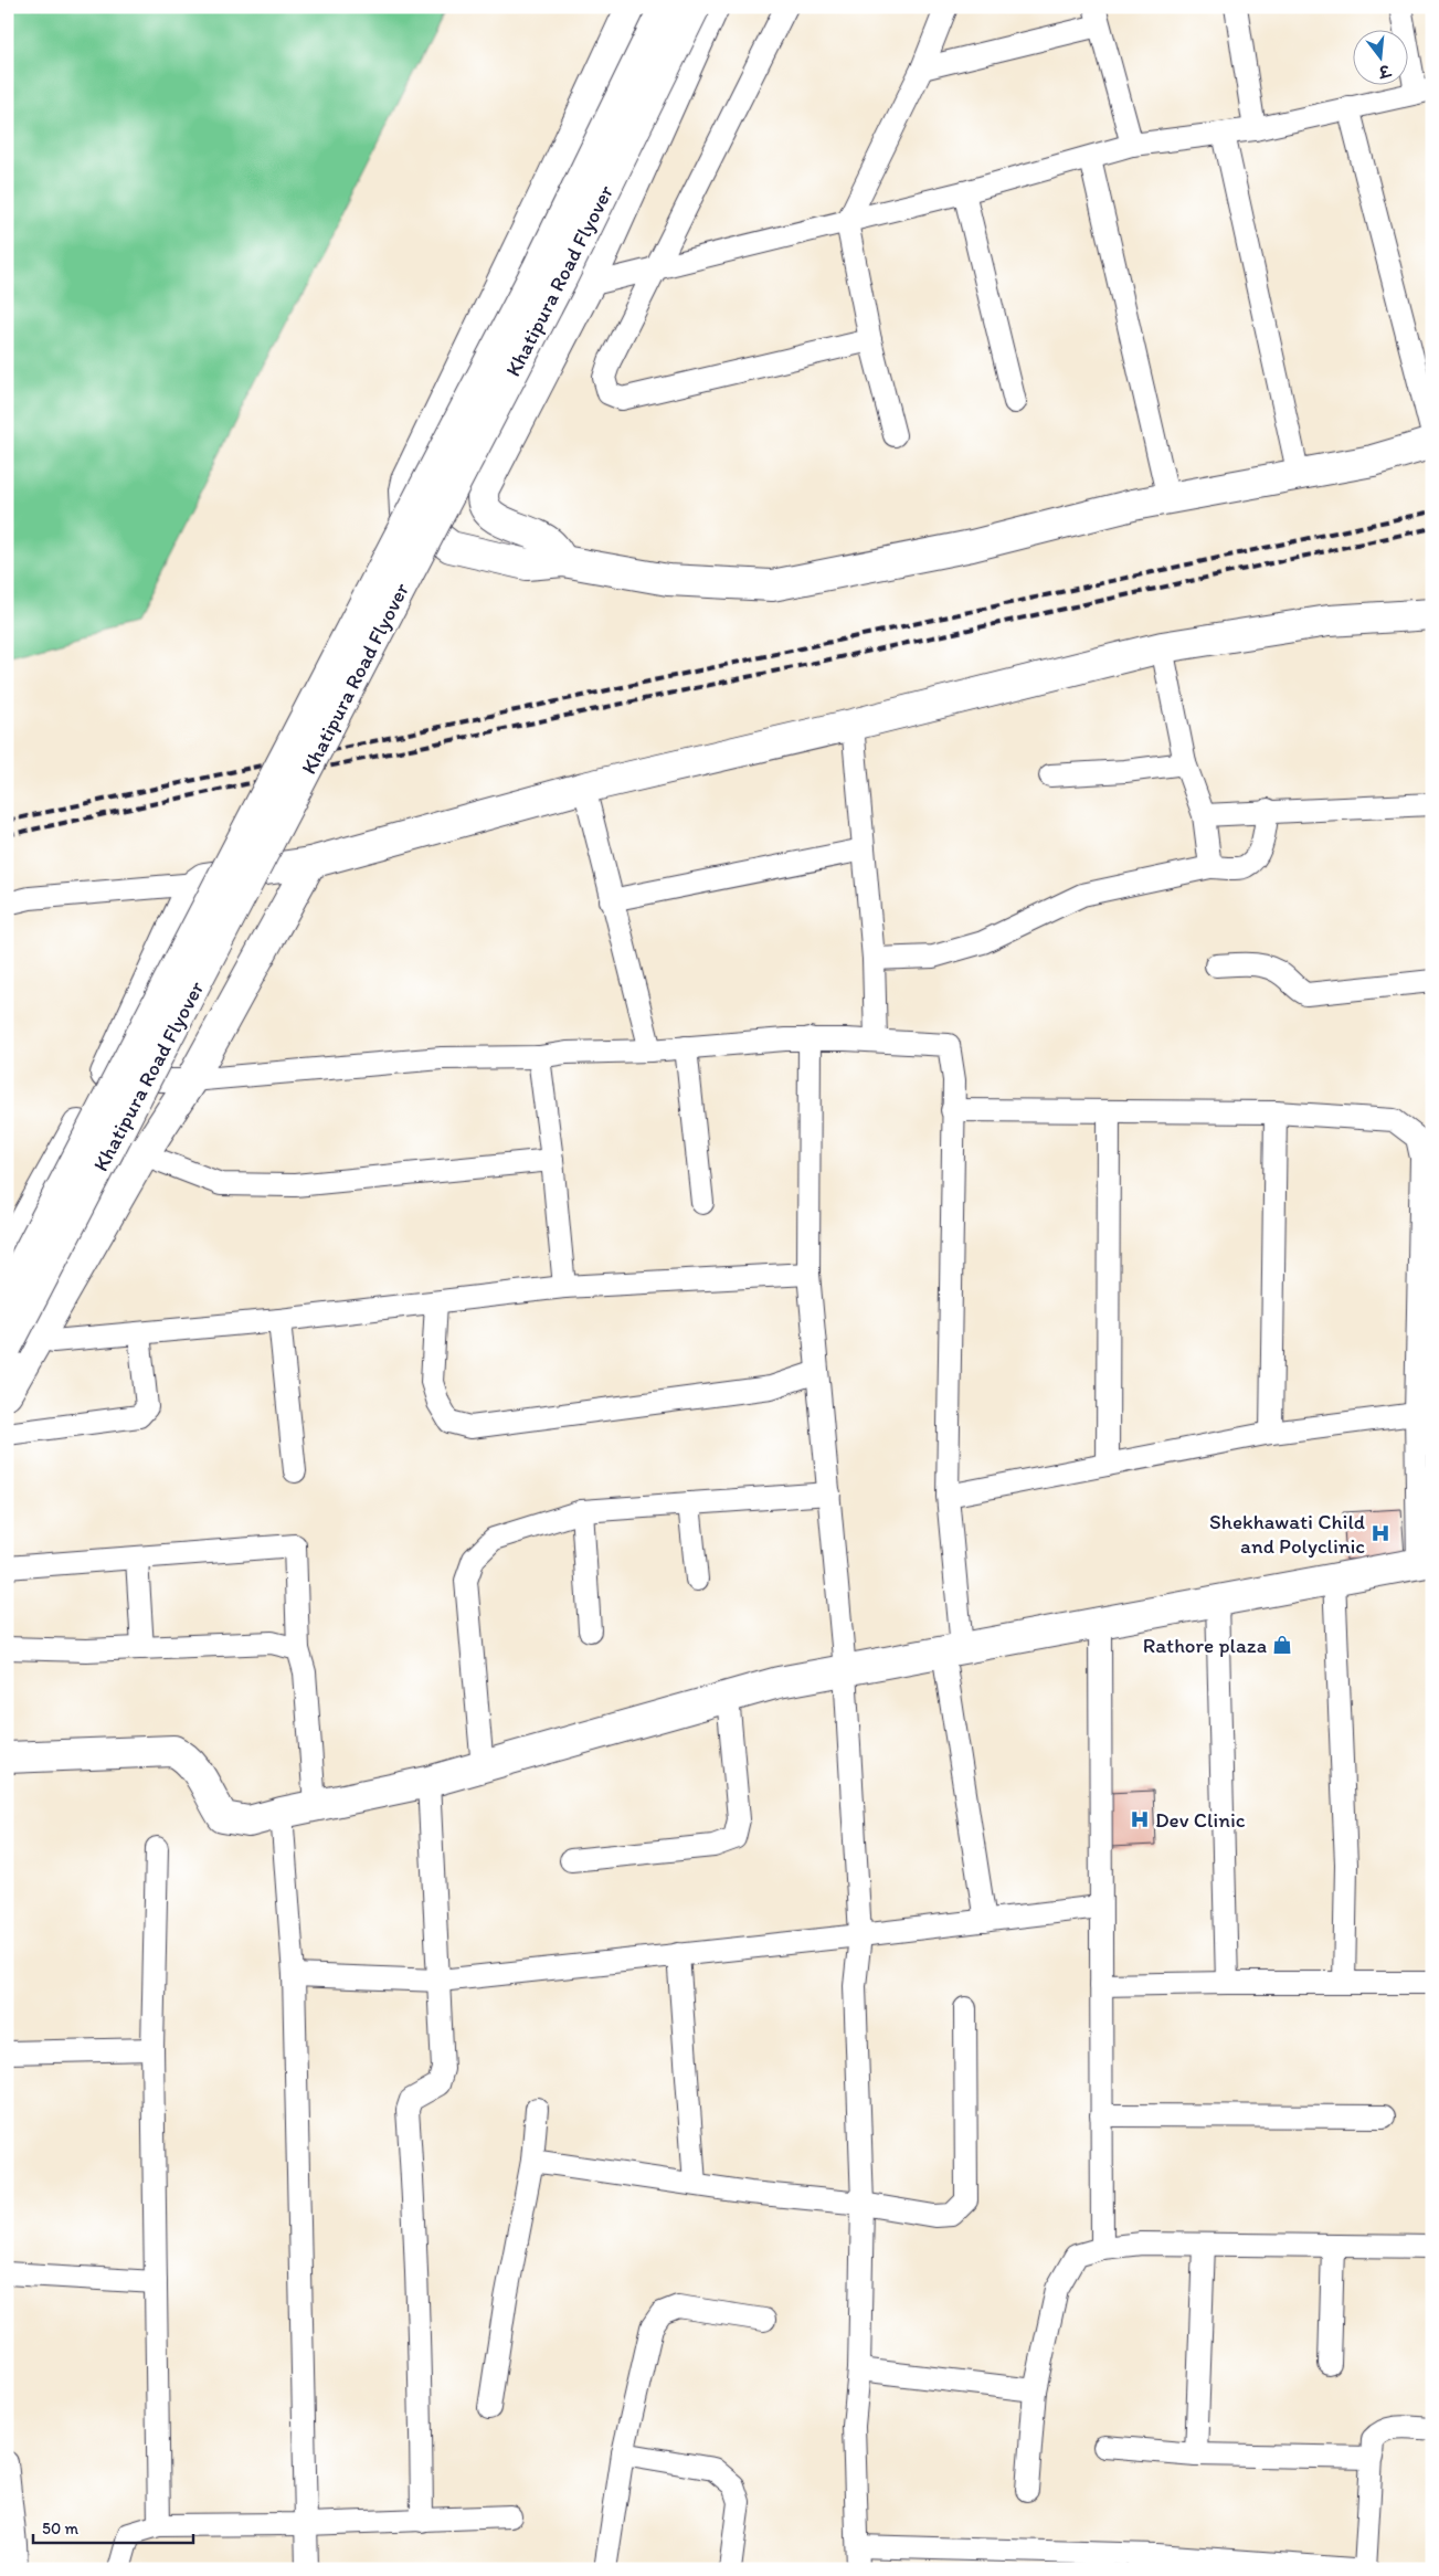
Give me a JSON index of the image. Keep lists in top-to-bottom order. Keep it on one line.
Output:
{"streets":{"street":["Khatipura Road Flyover"]},"places":{"hospital":["Shekhawati Child and Polyclinic","Dev Clinic"],"shop":["Rathore plaza"]},"scale_bar":"50 m","north":"bottom"}
